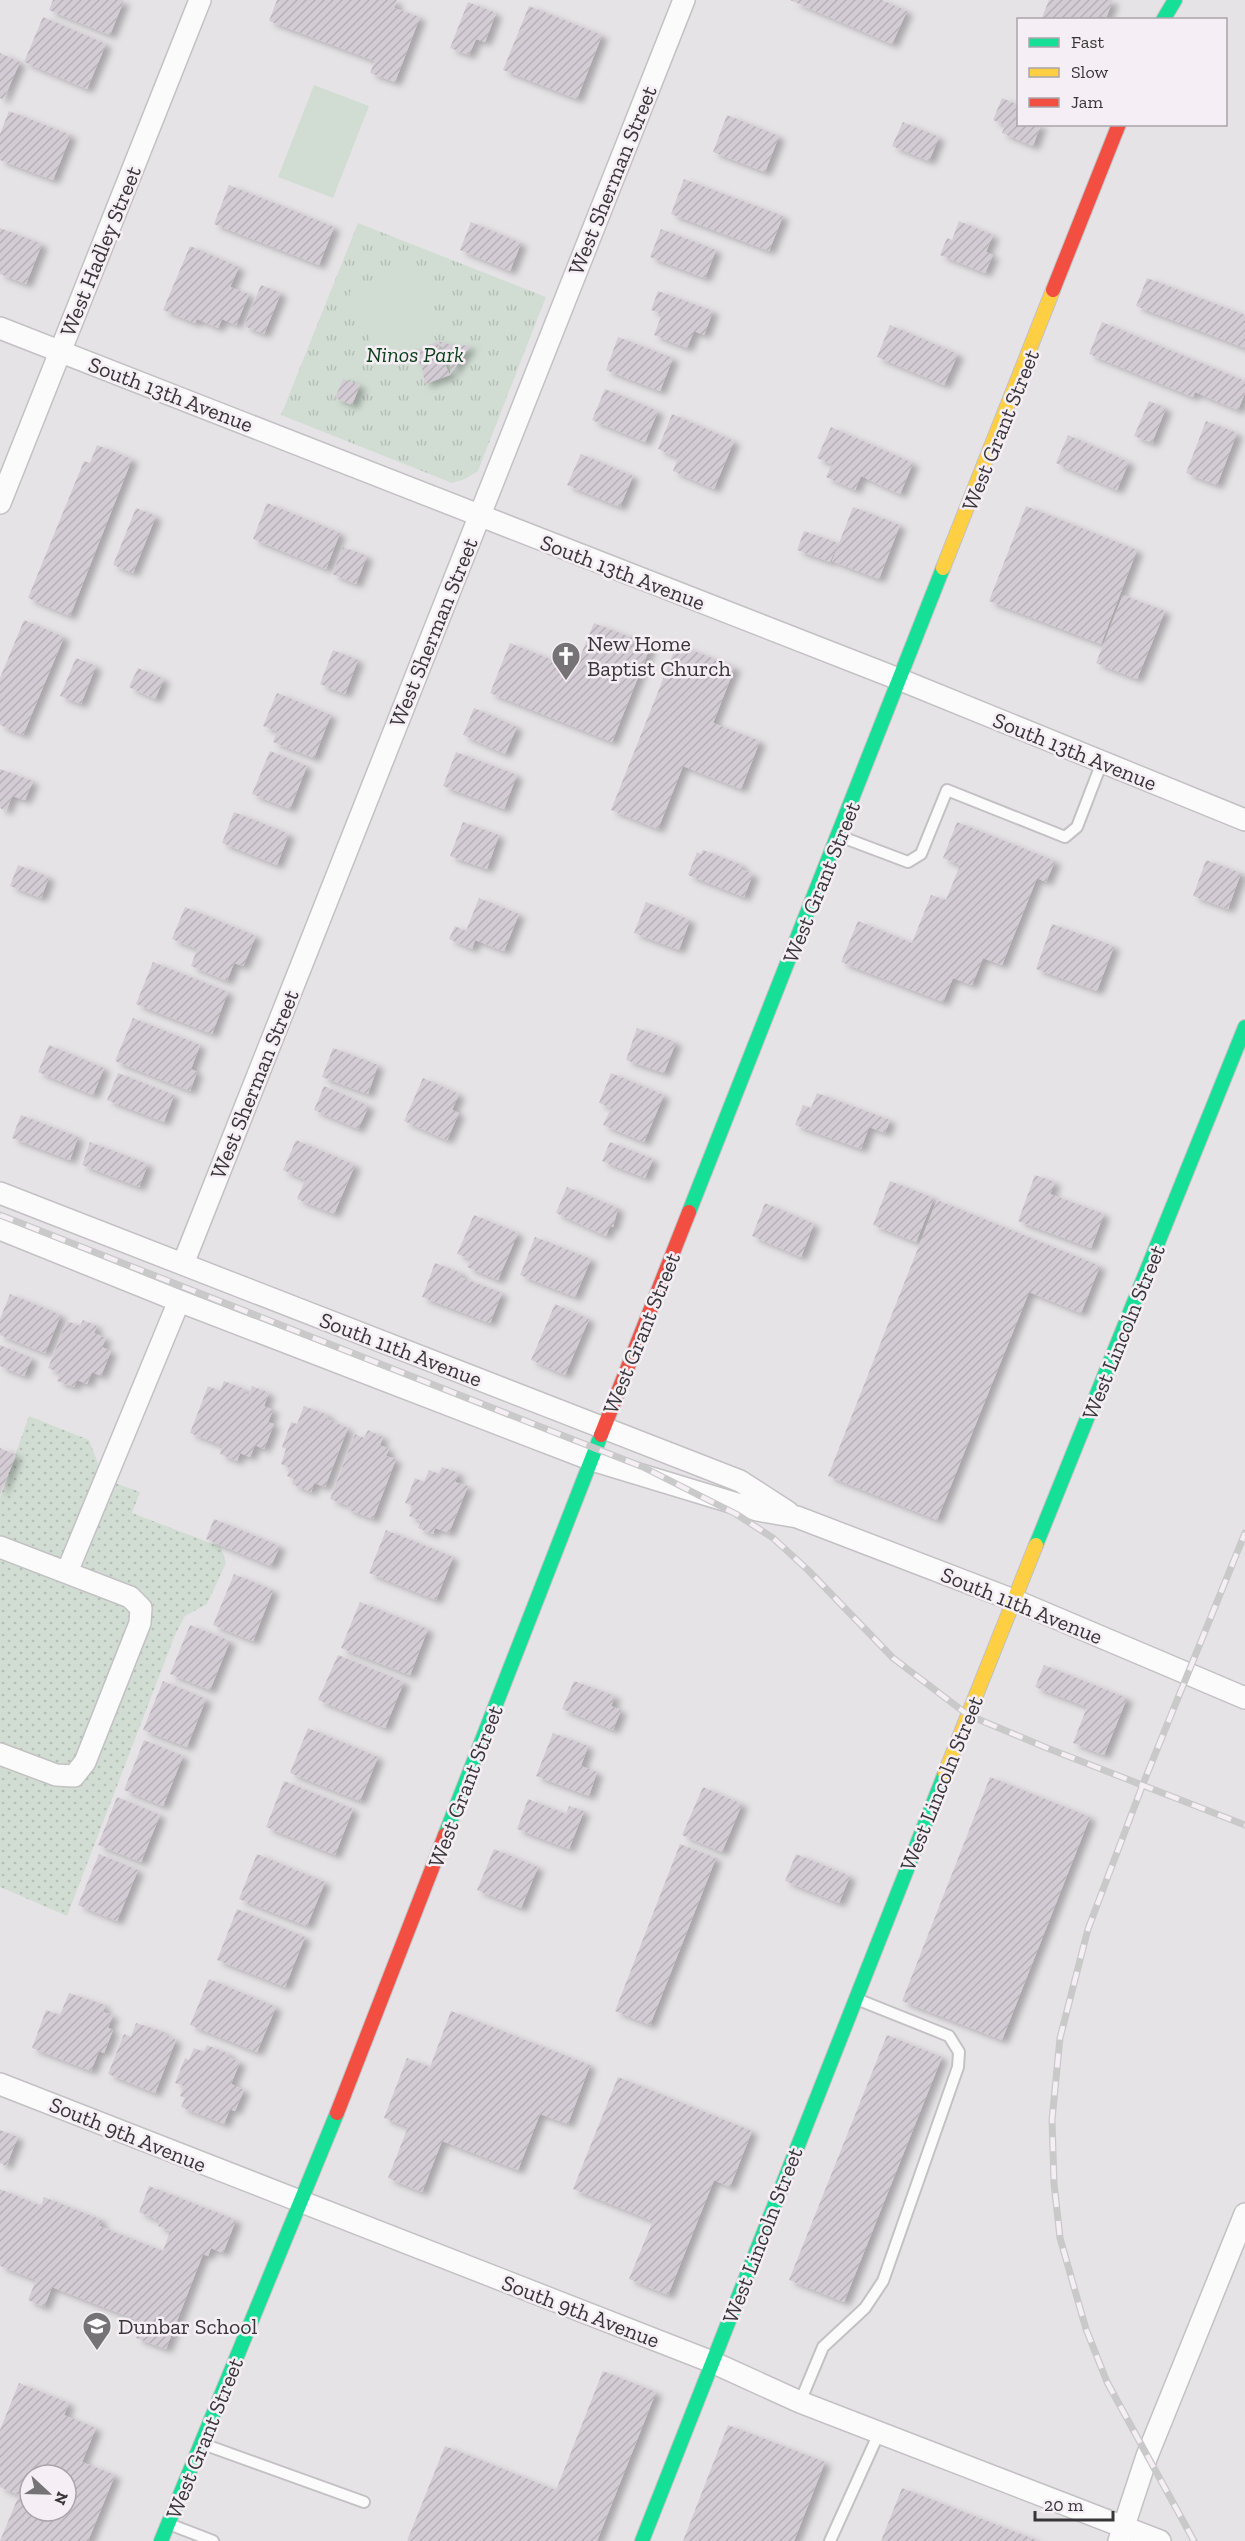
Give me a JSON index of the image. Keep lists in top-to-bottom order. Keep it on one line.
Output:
{"streets":{"main road":["West Grant Street","West Lincoln Street"],"street":["West Sherman Street","West Hadley Street","South 13th Avenue","South 11th Avenue","South 9th Avenue"]},"crossings":[["West Sherman Street","South 13th Avenue"],["West Sherman Street","South 11th Avenue"],["West Hadley Street","South 13th Avenue"],["South 13th Avenue","West Grant Street"],["West Grant Street","South 11th Avenue"],["West Grant Street","South 9th Avenue"],["West Lincoln Street","South 11th Avenue"],["West Lincoln Street","South 9th Avenue"]],"parks":["Ninos Park"],"places":{"church":["New Home Baptist Church"],"school or university":["Dunbar School"]},"legend":["Fast","Slow","Jam"],"scale_bar":"20 m","north":"right"}
